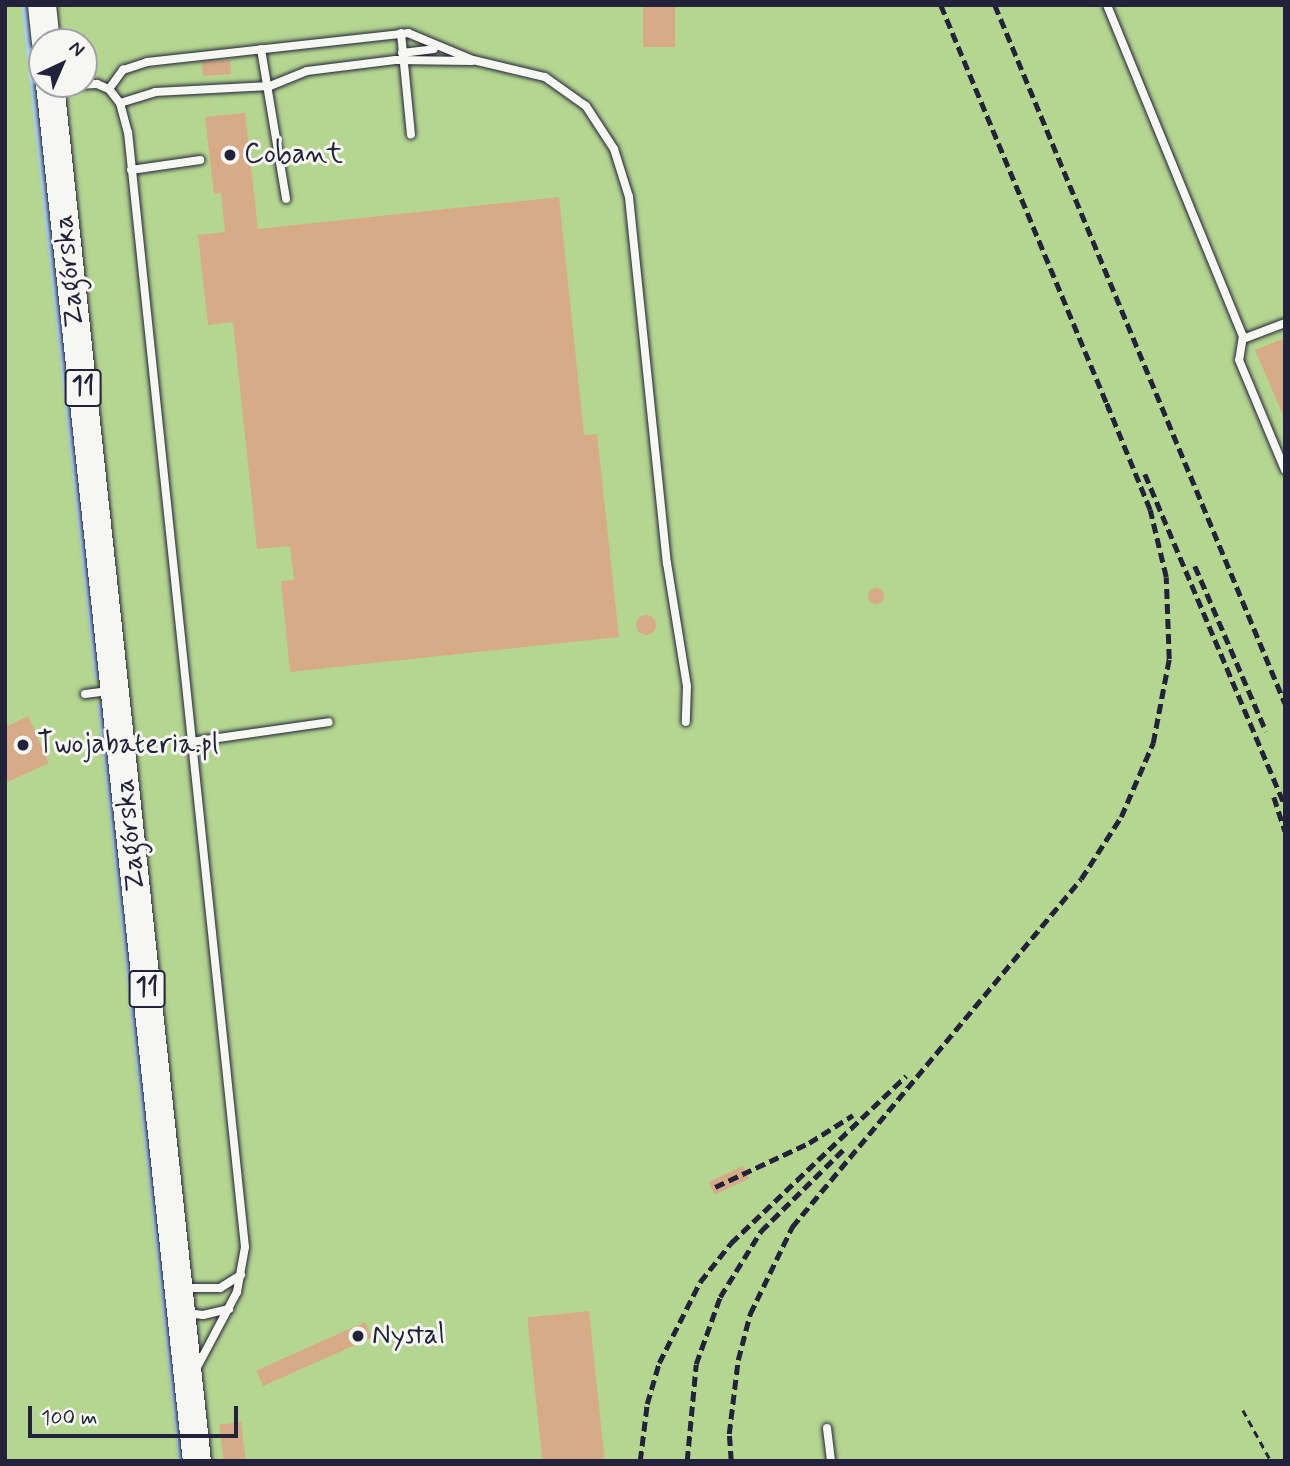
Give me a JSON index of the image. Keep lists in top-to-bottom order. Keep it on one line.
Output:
{"streets":{"highway":["Zagórska","11"]},"places":["Cobant","Twojabateria.pl","Nystal"],"scale_bar":"100 m","north":"top right"}
